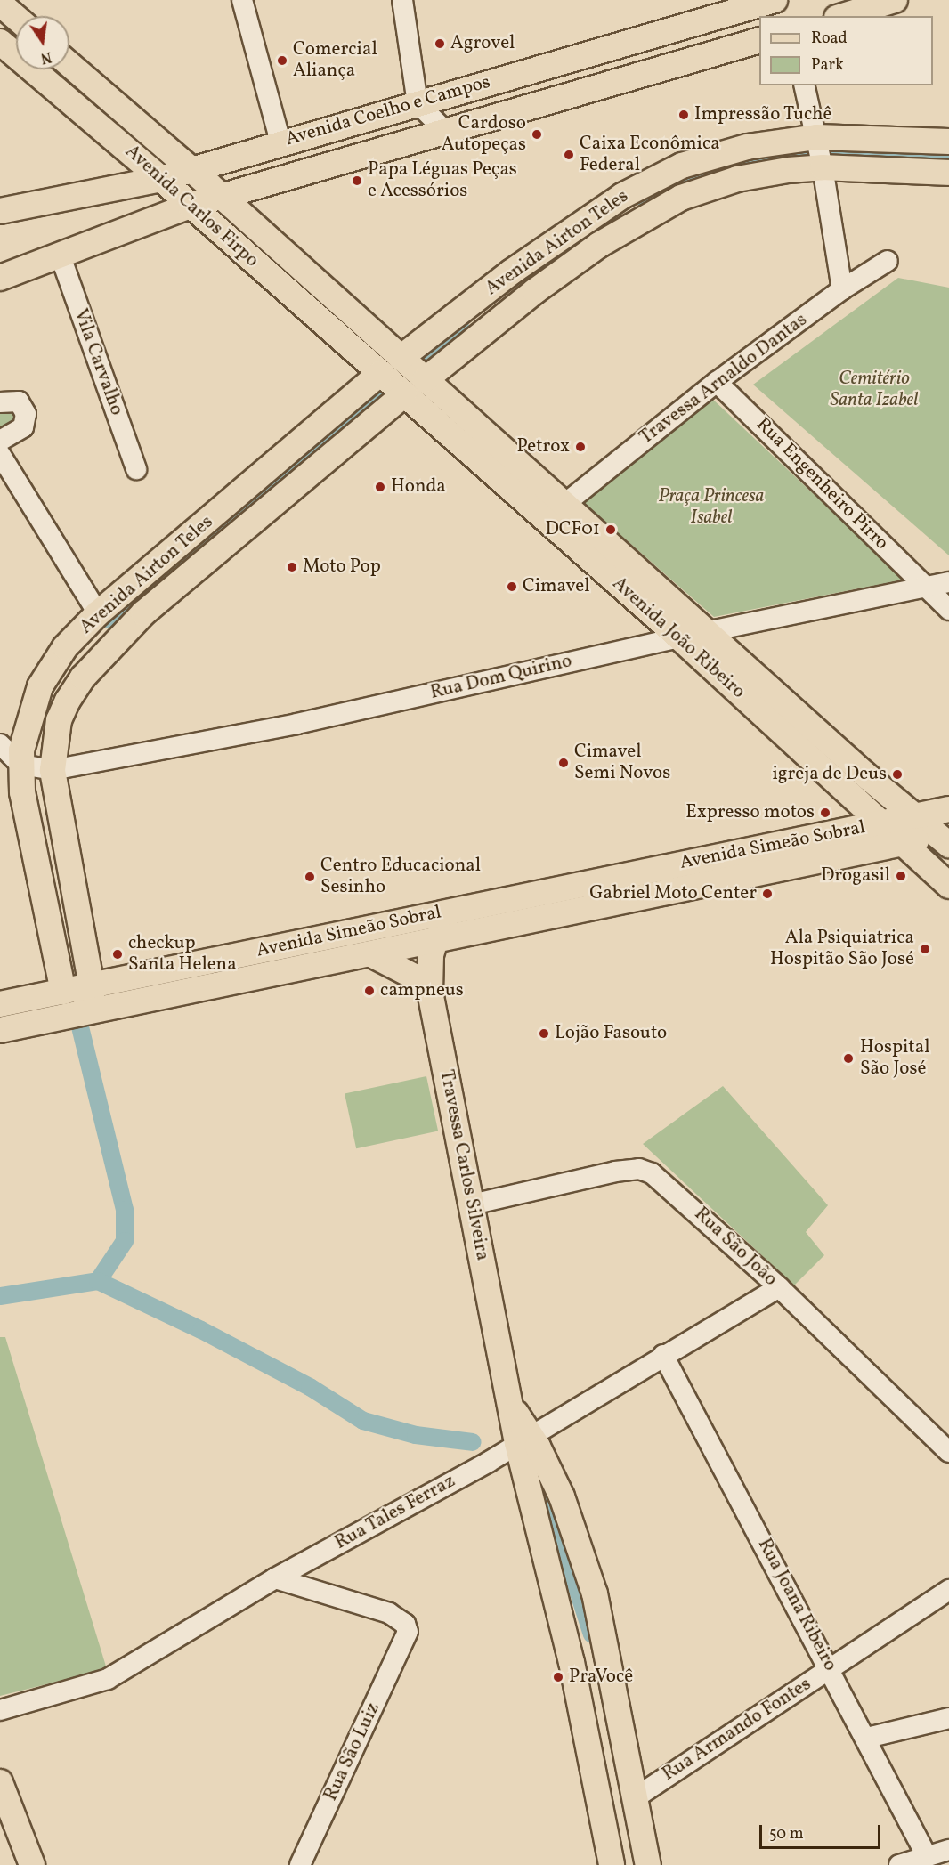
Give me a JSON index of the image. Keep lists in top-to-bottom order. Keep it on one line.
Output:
{"streets":{"main road":["Avenida Coelho e Campos","Avenida Carlos Firpo","Avenida Airton Teles","Avenida João Ribeiro","Avenida Simeão Sobral","Travessa Carlos Silveira"],"street":["Vila Carvalho","Travessa Arnaldo Dantas","Rua Engenheiro Pirro","Rua Dom Quirino","Rua São João","Rua Tales Ferraz","Rua Joana Ribeiro","Rua Armando Fontes","Rua São Luiz"]},"crossings":[["Avenida Coelho e Campos","Avenida Carlos Firpo"],["Avenida Coelho e Campos","Vila Carvalho"],["Avenida Carlos Firpo","Avenida Airton Teles"],["Avenida Carlos Firpo","Avenida João Ribeiro"],["Avenida Airton Teles","Avenida João Ribeiro"],["Avenida Airton Teles","Rua Dom Quirino"],["Avenida Airton Teles","Avenida Simeão Sobral"],["Travessa Arnaldo Dantas","Rua Engenheiro Pirro"],["Travessa Arnaldo Dantas","Avenida João Ribeiro"],["Rua Engenheiro Pirro","Rua Dom Quirino"],["Avenida João Ribeiro","Rua Dom Quirino"],["Avenida João Ribeiro","Avenida Simeão Sobral"],["Avenida Simeão Sobral","Travessa Carlos Silveira"],["Travessa Carlos Silveira","Rua São João"],["Travessa Carlos Silveira","Rua Tales Ferraz"],["Rua São João","Rua Tales Ferraz"],["Rua Tales Ferraz","Rua Joana Ribeiro"],["Rua Tales Ferraz","Rua São Luiz"],["Rua Joana Ribeiro","Rua Armando Fontes"]],"parks":["Cemitério Santa Izabel","Praça Princesa Isabel"],"places":["Agrovel","Comercial Aliança","Impressão Tuchê","Cardoso Autopeças","Caixa Econômica Federal","Papa Léguas Peças e Acessórios","Petrox","Honda","DCF01","Moto Pop","Cimavel","Cimavel Semi Novos","igreja de Deus","Expresso motos","Drogasil","Centro Educacional Sesinho","Gabriel Moto Center","Ala Psiquiatrica Hospitão São José","checkup Santa Helena","campneus","Lojão Fasouto","Hospital São José","PraVocê"],"legend":["Road","Park"],"scale_bar":"50 m","north":"bottom"}
